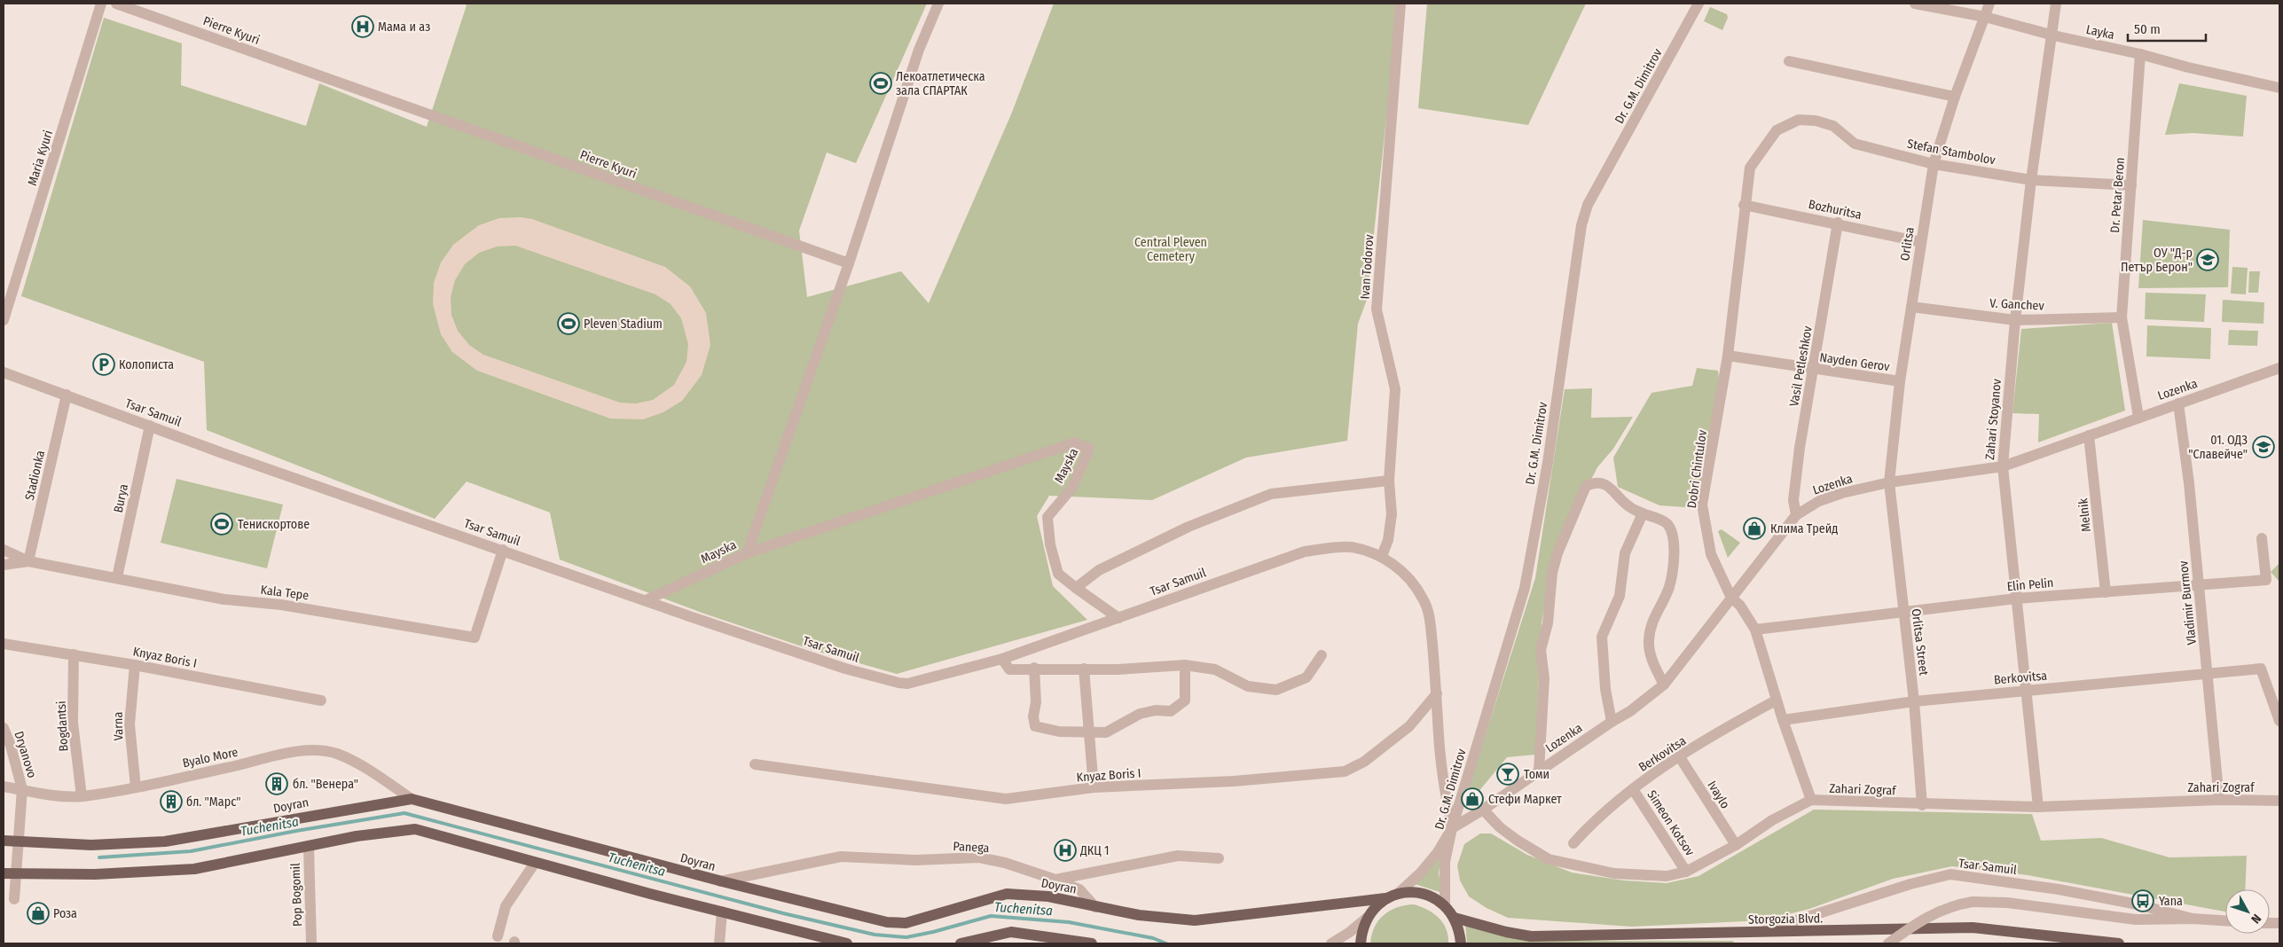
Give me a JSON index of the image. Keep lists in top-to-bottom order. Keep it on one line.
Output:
{"streets":{"main road":["Doyran","Storgozia Blvd."],"street":["Pierre Kyuri","Layka","Dr. G.M. Dimitrov","Stefan Stambolov","Maria Kyuri","Dr. Petar Beron","Bozhuritsa","Orlitsa","Ivan Todorov","V. Ganchev","Nayden Gerov","Vasil Petleshkov","Lozenka","Tsar Samuil","Zahari Stoyanov","Mayska","Dobri Chintulov","Stadionka","Burya","Melnik","Elin Pelin","Kala Tepe","Vladimir Burmov","Orlitsa Street","Knyaz Boris I","Berkovitsa","Bogdantsi","Varna","Dryanovo","Byalo More","Zahari Zograf","Ivaylo","Simeon Kotsov","Panega","Pop Bogomil"]},"crossings":[["Layka","Dr. Petar Beron"],["Layka","Orlitsa"],["Layka","Zahari Stoyanov"],["Dr. G.M. Dimitrov","Lozenka"],["Dr. G.M. Dimitrov","Tsar Samuil"],["Stefan Stambolov","Dr. Petar Beron"],["Stefan Stambolov","Orlitsa"],["Stefan Stambolov","Zahari Stoyanov"],["Stefan Stambolov","Dobri Chintulov"],["Dr. Petar Beron","V. Ganchev"],["Dr. Petar Beron","Lozenka"],["Bozhuritsa","Orlitsa"],["Bozhuritsa","Vasil Petleshkov"],["Bozhuritsa","Dobri Chintulov"],["Orlitsa","V. Ganchev"],["Orlitsa","Nayden Gerov"],["Orlitsa","Lozenka"],["Orlitsa","Orlitsa Street"],["Ivan Todorov","Tsar Samuil"],["V. Ganchev","Zahari Stoyanov"],["Nayden Gerov","Vasil Petleshkov"],["Nayden Gerov","Dobri Chintulov"],["Vasil Petleshkov","Lozenka"],["Lozenka","Tsar Samuil"],["Lozenka","Zahari Stoyanov"],["Lozenka","Dobri Chintulov"],["Lozenka","Melnik"],["Lozenka","Vladimir Burmov"],["Lozenka","Orlitsa Street"],["Tsar Samuil","Mayska"],["Tsar Samuil","Stadionka"],["Tsar Samuil","Burya"],["Tsar Samuil","Kala Tepe"],["Tsar Samuil","Knyaz Boris I"],["Tsar Samuil","Storgozia Blvd."],["Zahari Stoyanov","Elin Pelin"],["Zahari Stoyanov","Berkovitsa"],["Zahari Stoyanov","Zahari Zograf"],["Dobri Chintulov","Elin Pelin"],["Dobri Chintulov","Berkovitsa"],["Dobri Chintulov","Zahari Zograf"],["Stadionka","Kala Tepe"],["Burya","Kala Tepe"],["Melnik","Elin Pelin"],["Elin Pelin","Vladimir Burmov"],["Elin Pelin","Orlitsa Street"],["Vladimir Burmov","Berkovitsa"],["Vladimir Burmov","Zahari Zograf"],["Orlitsa Street","Berkovitsa"],["Orlitsa Street","Zahari Zograf"],["Knyaz Boris I","Bogdantsi"],["Knyaz Boris I","Varna"],["Berkovitsa","Ivaylo"],["Berkovitsa","Simeon Kotsov"],["Bogdantsi","Byalo More"],["Varna","Byalo More"],["Dryanovo","Byalo More"],["Dryanovo","Doyran"],["Byalo More","Doyran"],["Doyran","Panega"]],"water":["Tuchenitsa"],"parks":["Central Pleven Cemetery"],"places":{"hospital":["Мама и аз","ДКЦ 1"],"sports":["Лекоатлетическа зала СПАРТАК","Pleven Stadium","Тенискортове"],"school or university":["ОУ \"Д-р Петър Берон\"","01. ОДЗ \"Славейче\""],"parking":["Колописта"],"shop":["Клима Трейд","Стефи Маркет","Роза"],"bar":["Томи"],"building":["бл. \"Венера\"","бл. \"Марс\""],"bus stop":["Yana"]},"scale_bar":"50 m","north":"bottom right"}
